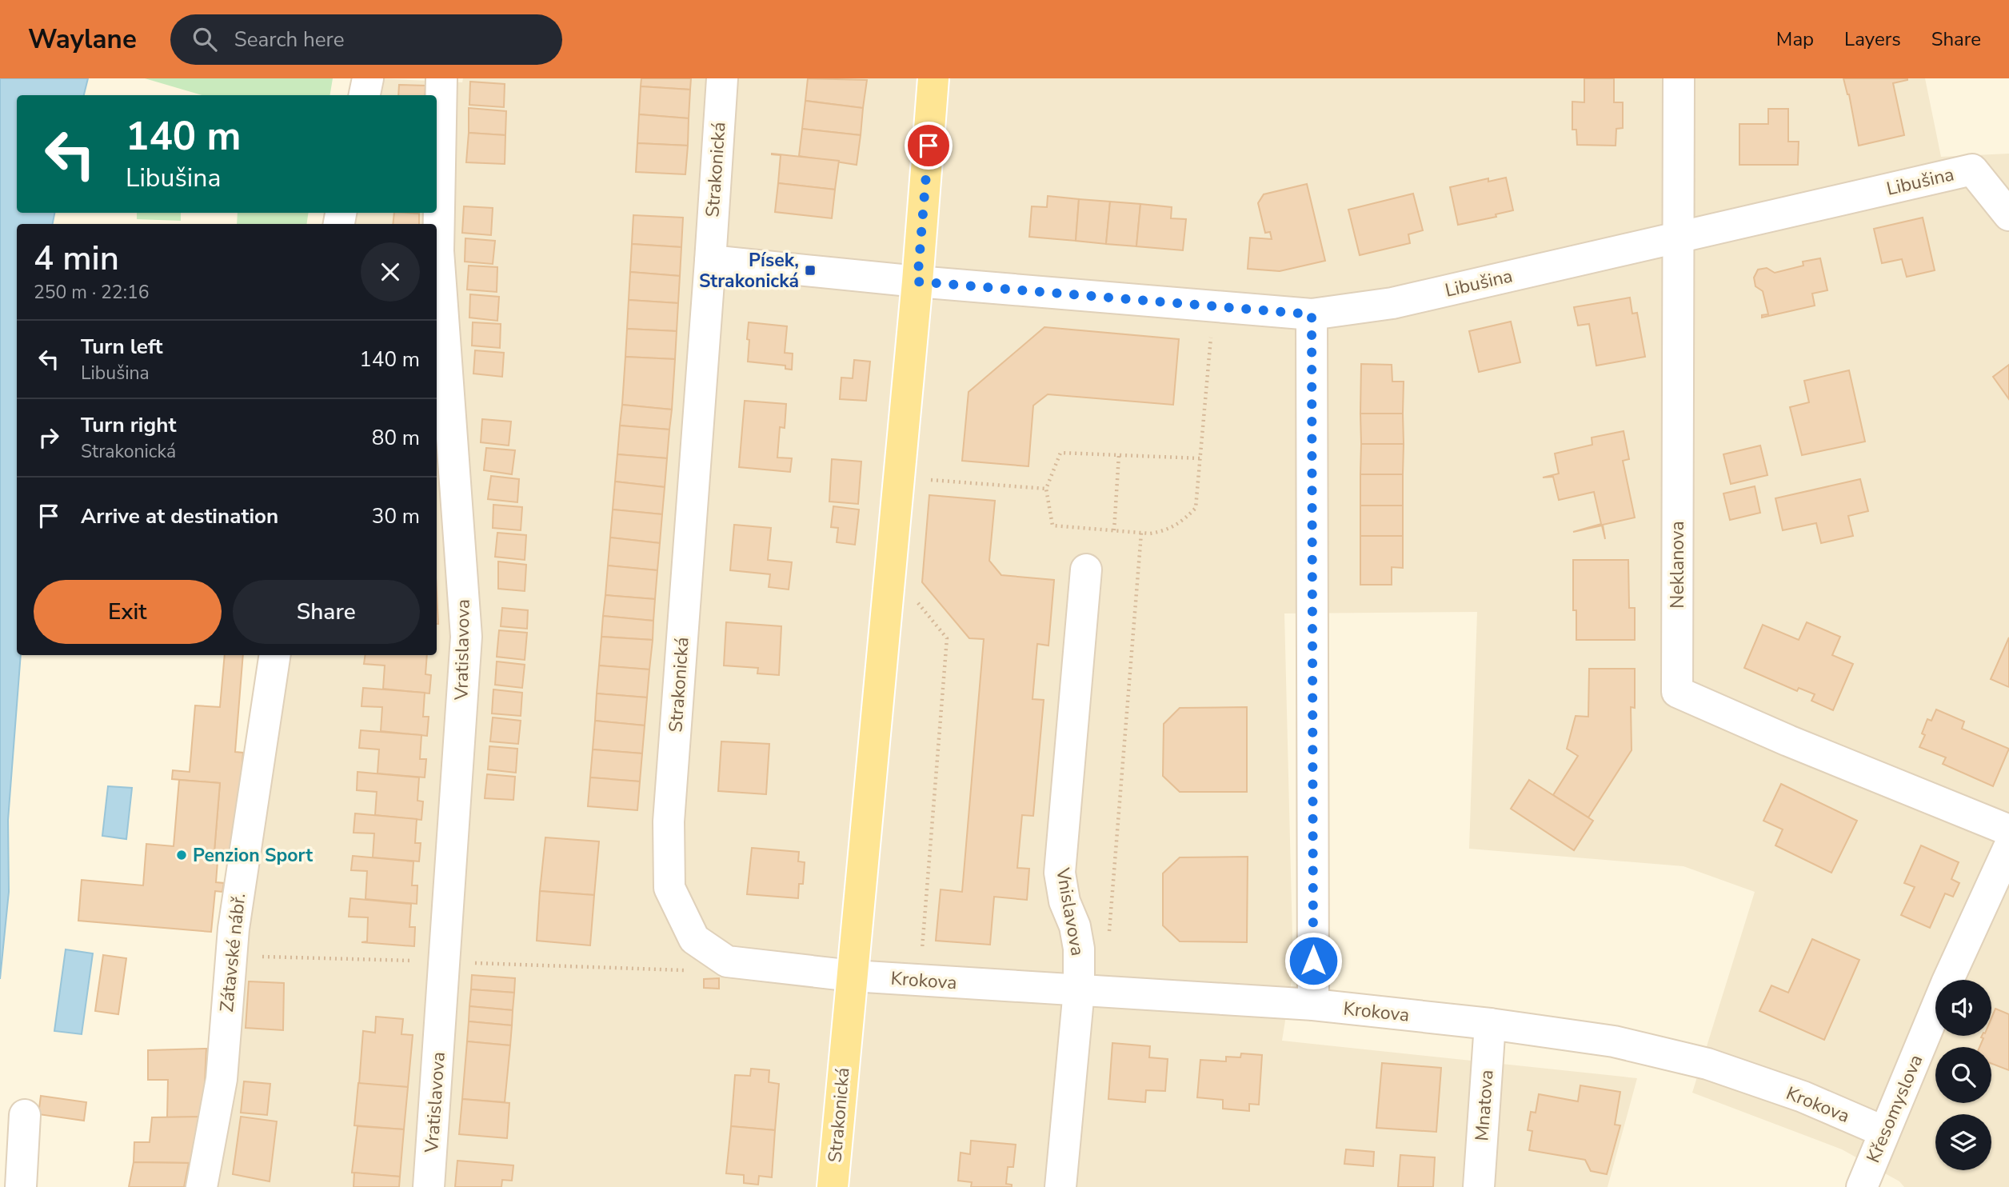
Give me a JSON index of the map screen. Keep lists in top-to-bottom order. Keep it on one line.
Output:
{"streets":{"main road":["Strakonická"],"street":["Libušina","Neklanova","Vratislavova","Vnislavova","Zátavské nábř.","Krokova","Mnatova","Křesomyslova"]},"crossings":[["Strakonická","Libušina"],["Strakonická","Krokova"],["Libušina","Neklanova"],["Vnislavova","Krokova"],["Krokova","Mnatova"],["Krokova","Křesomyslova"]],"places":{"transit":["Písek, Strakonická"],"other":["Penzion Sport"]},"page":{"header":"Waylane","search":"Search here","nav":["Map","Layers","Share"],"turn":["140 m","Libušina"],"heading":["4 min","250 m · 22:16"],"list":[{"name":"Turn left","note":"Libušina","value":"140 m"},{"name":"Turn right","note":"Strakonická","value":"80 m"},{"name":"Arrive at destination","value":"30 m"}],"buttons":["Exit","Share"]}}
